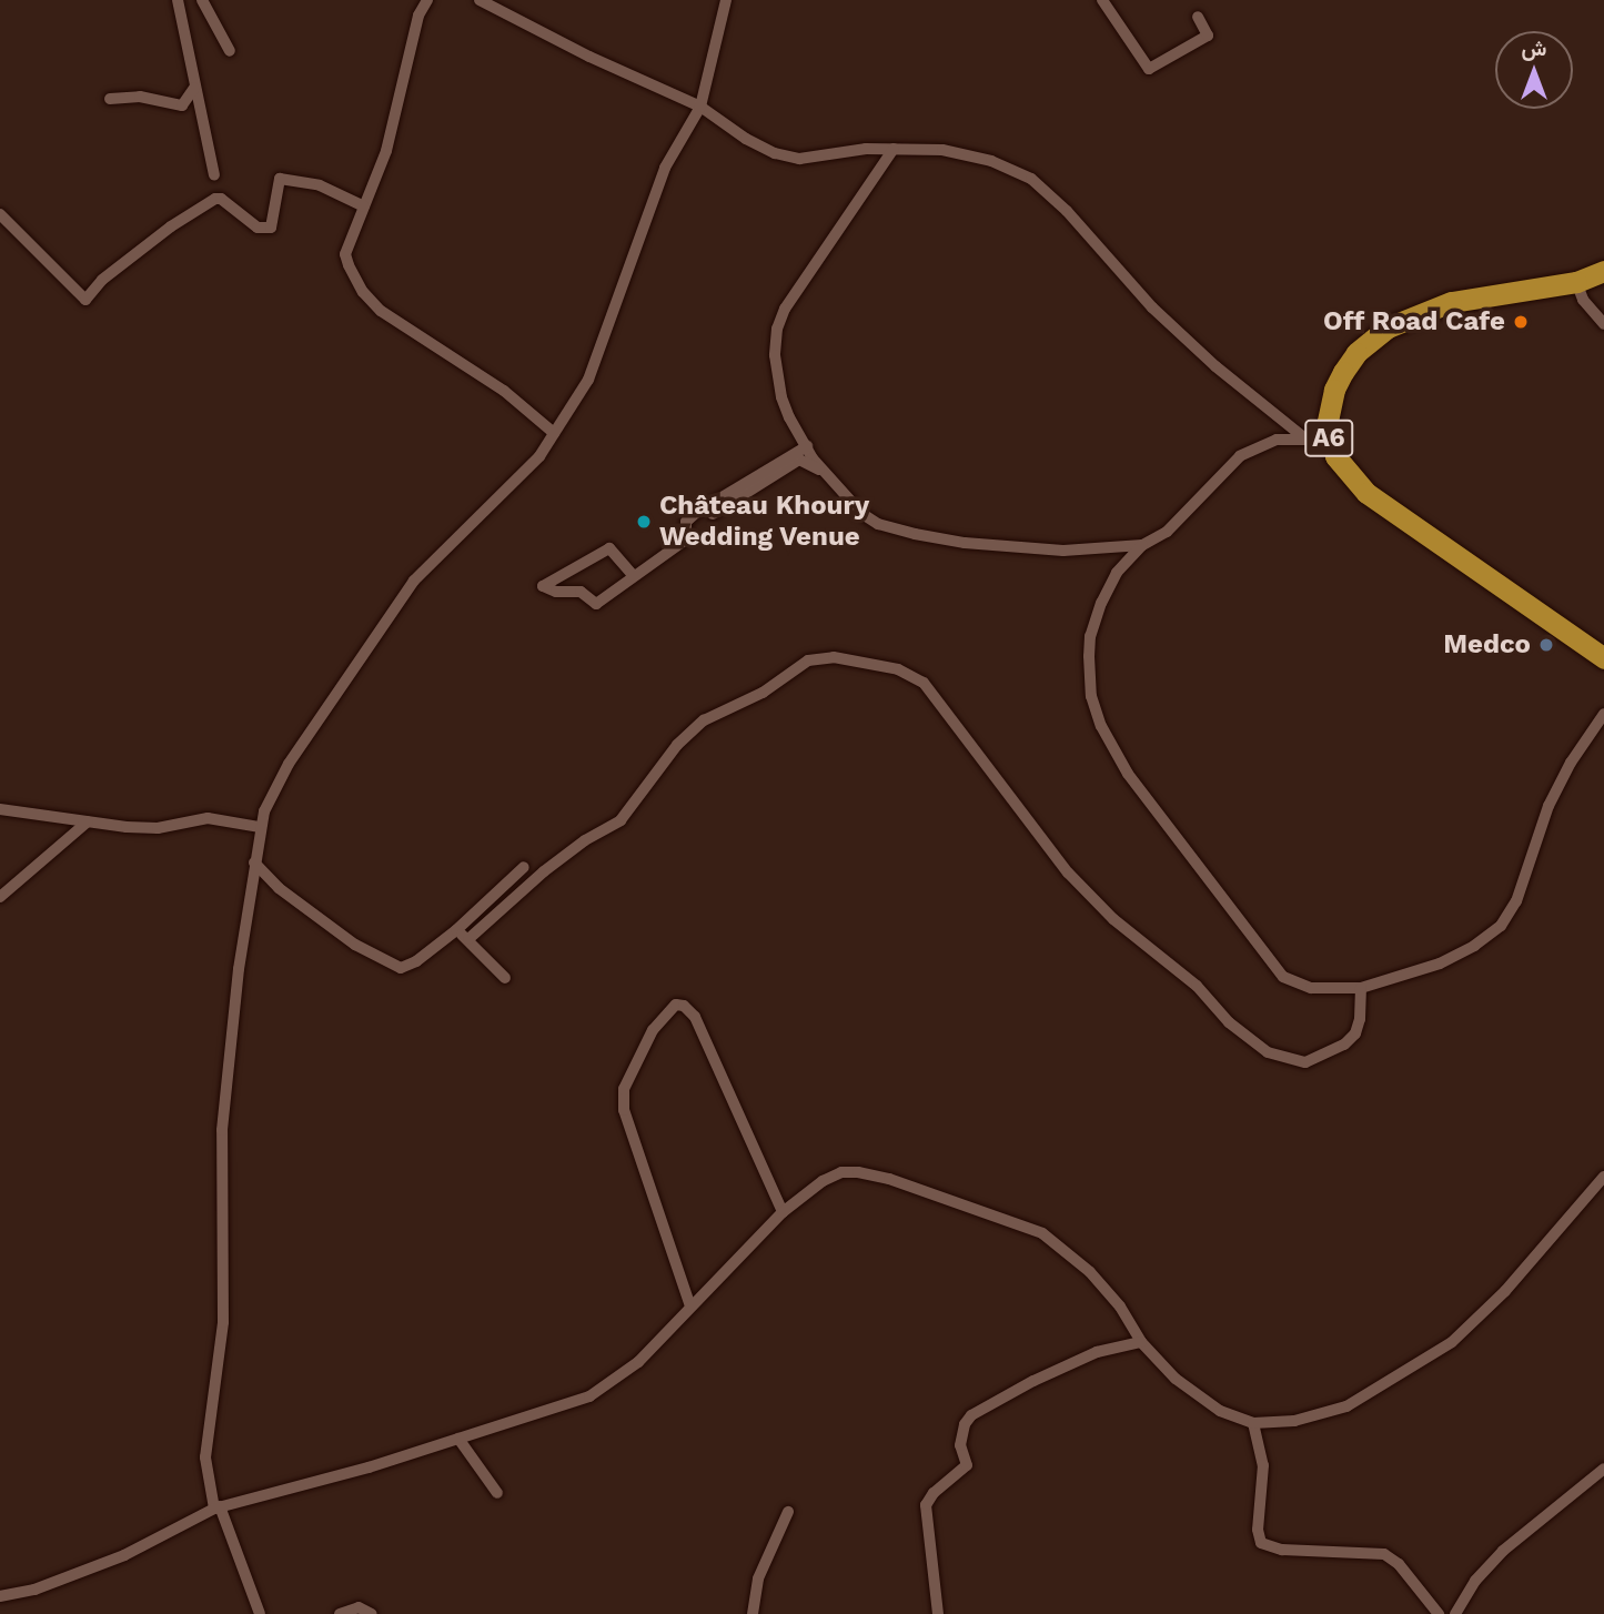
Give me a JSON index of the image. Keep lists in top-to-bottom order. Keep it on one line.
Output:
{"streets":{"highway":["A6"]},"places":["Off Road Cafe","Château Khoury Wedding Venue","Medco"],"north":"top"}
